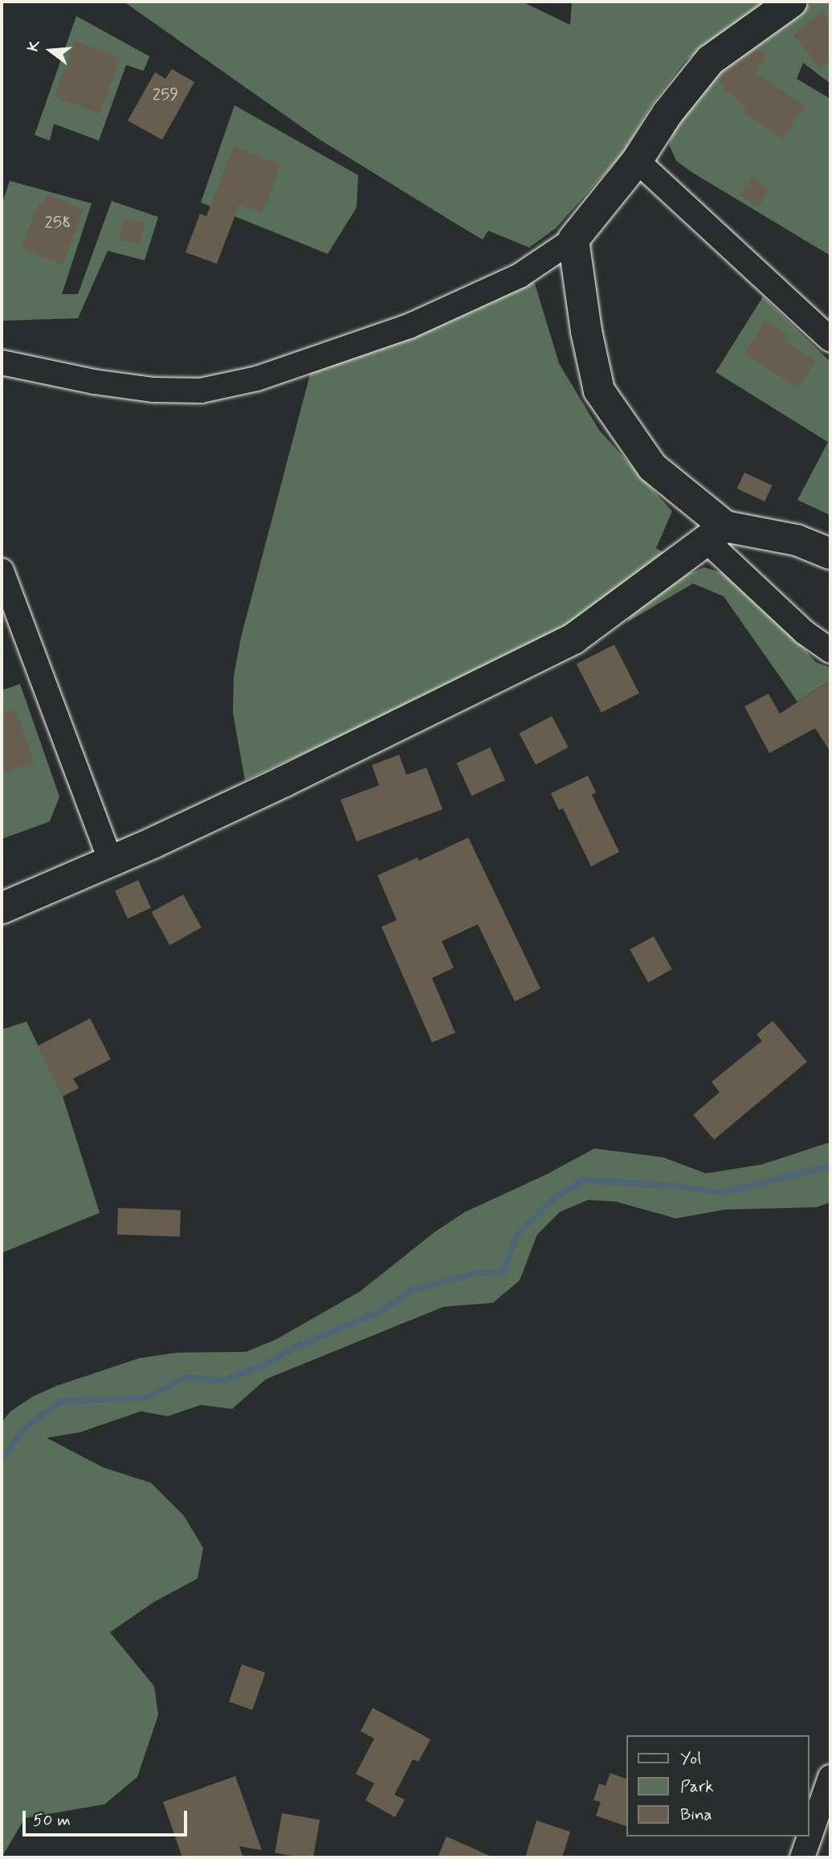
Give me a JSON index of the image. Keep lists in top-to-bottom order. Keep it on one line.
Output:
{"house_numbers":["259","258"],"legend":["Yol","Park","Bina"],"scale_bar":"50 m","north":"left"}
